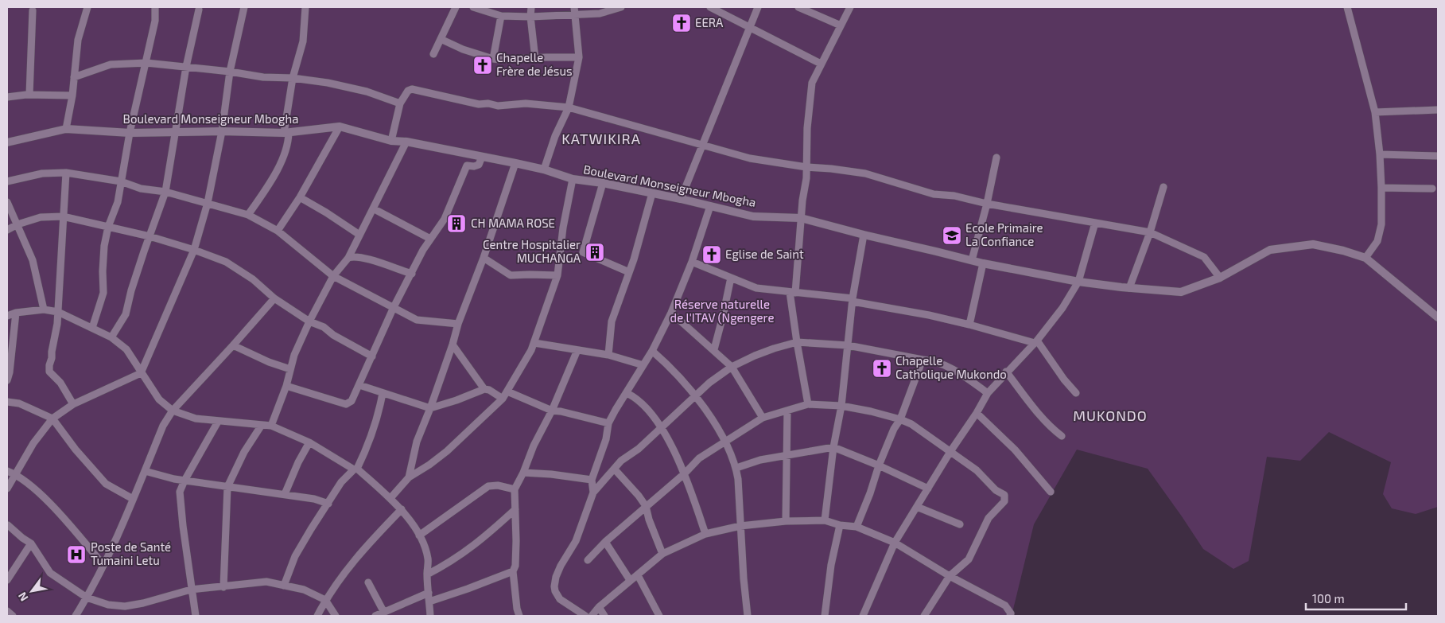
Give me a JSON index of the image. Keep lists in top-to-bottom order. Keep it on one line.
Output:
{"streets":{"street":["Boulevard Monseigneur Mbogha"]},"districts":["KATWIKIRA","MUKONDO"],"parks":["Réserve naturelle de l'ITAV (Ngengere"],"places":{"church":["EERA","Chapelle Frère de Jésus","Eglise de Saint","Chapelle Catholique Mukondo"],"building":["CH MAMA ROSE","Centre Hospitalier MUCHANGA"],"school or university":["Ecole Primaire La Confiance"],"hospital":["Poste de Santé Tumaini Letu"]},"scale_bar":"100 m","north":"bottom left"}
